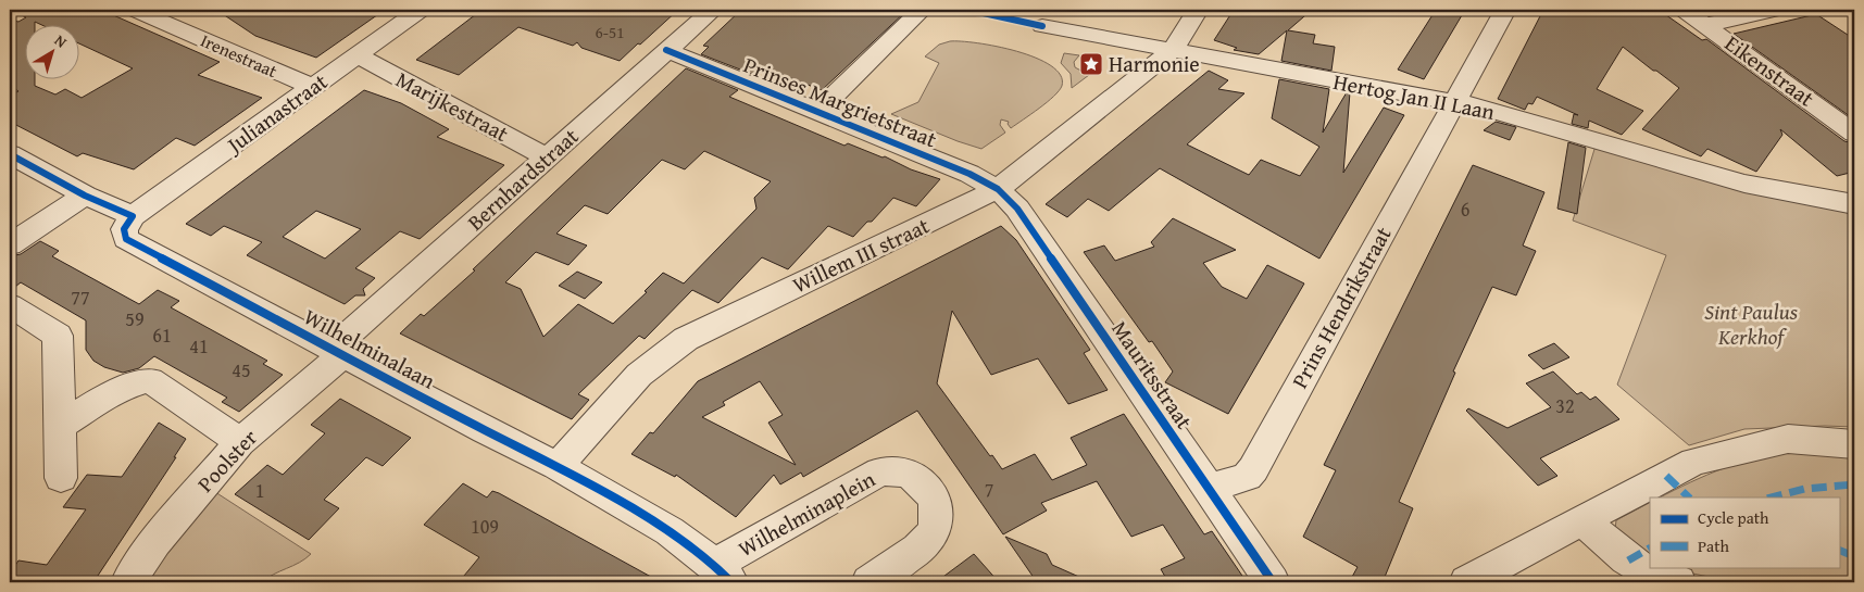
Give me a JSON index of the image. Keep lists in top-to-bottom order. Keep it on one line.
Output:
{"streets":{"street":["Irenestraat","Eikenstraat","Hertog Jan II Laan","Prinses Margrietstraat","Marijkestraat","Julianastraat","Bernhardstraat","Willem III straat","Prins Hendrikstraat","Wilhelminalaan","Mauritsstraat","Poolster","Wilhelminaplein"]},"crossings":[["Irenestraat","Julianastraat"],["Hertog Jan II Laan","Willem III straat"],["Hertog Jan II Laan","Prins Hendrikstraat"],["Prinses Margrietstraat","Bernhardstraat"],["Prinses Margrietstraat","Willem III straat"],["Prinses Margrietstraat","Mauritsstraat"],["Marijkestraat","Julianastraat"],["Marijkestraat","Bernhardstraat"],["Julianastraat","Wilhelminalaan"],["Bernhardstraat","Wilhelminalaan"],["Bernhardstraat","Poolster"],["Willem III straat","Wilhelminalaan"],["Willem III straat","Mauritsstraat"],["Prins Hendrikstraat","Mauritsstraat"],["Wilhelminalaan","Poolster"],["Wilhelminalaan","Wilhelminaplein"]],"parks":["Sint Paulus Kerkhof"],"places":{"place":["Harmonie"]},"house_numbers":["6-51","6","77","59","61","41","45","32","7","1","109"],"legend":["Cycle path","Path"],"north":"top right"}
